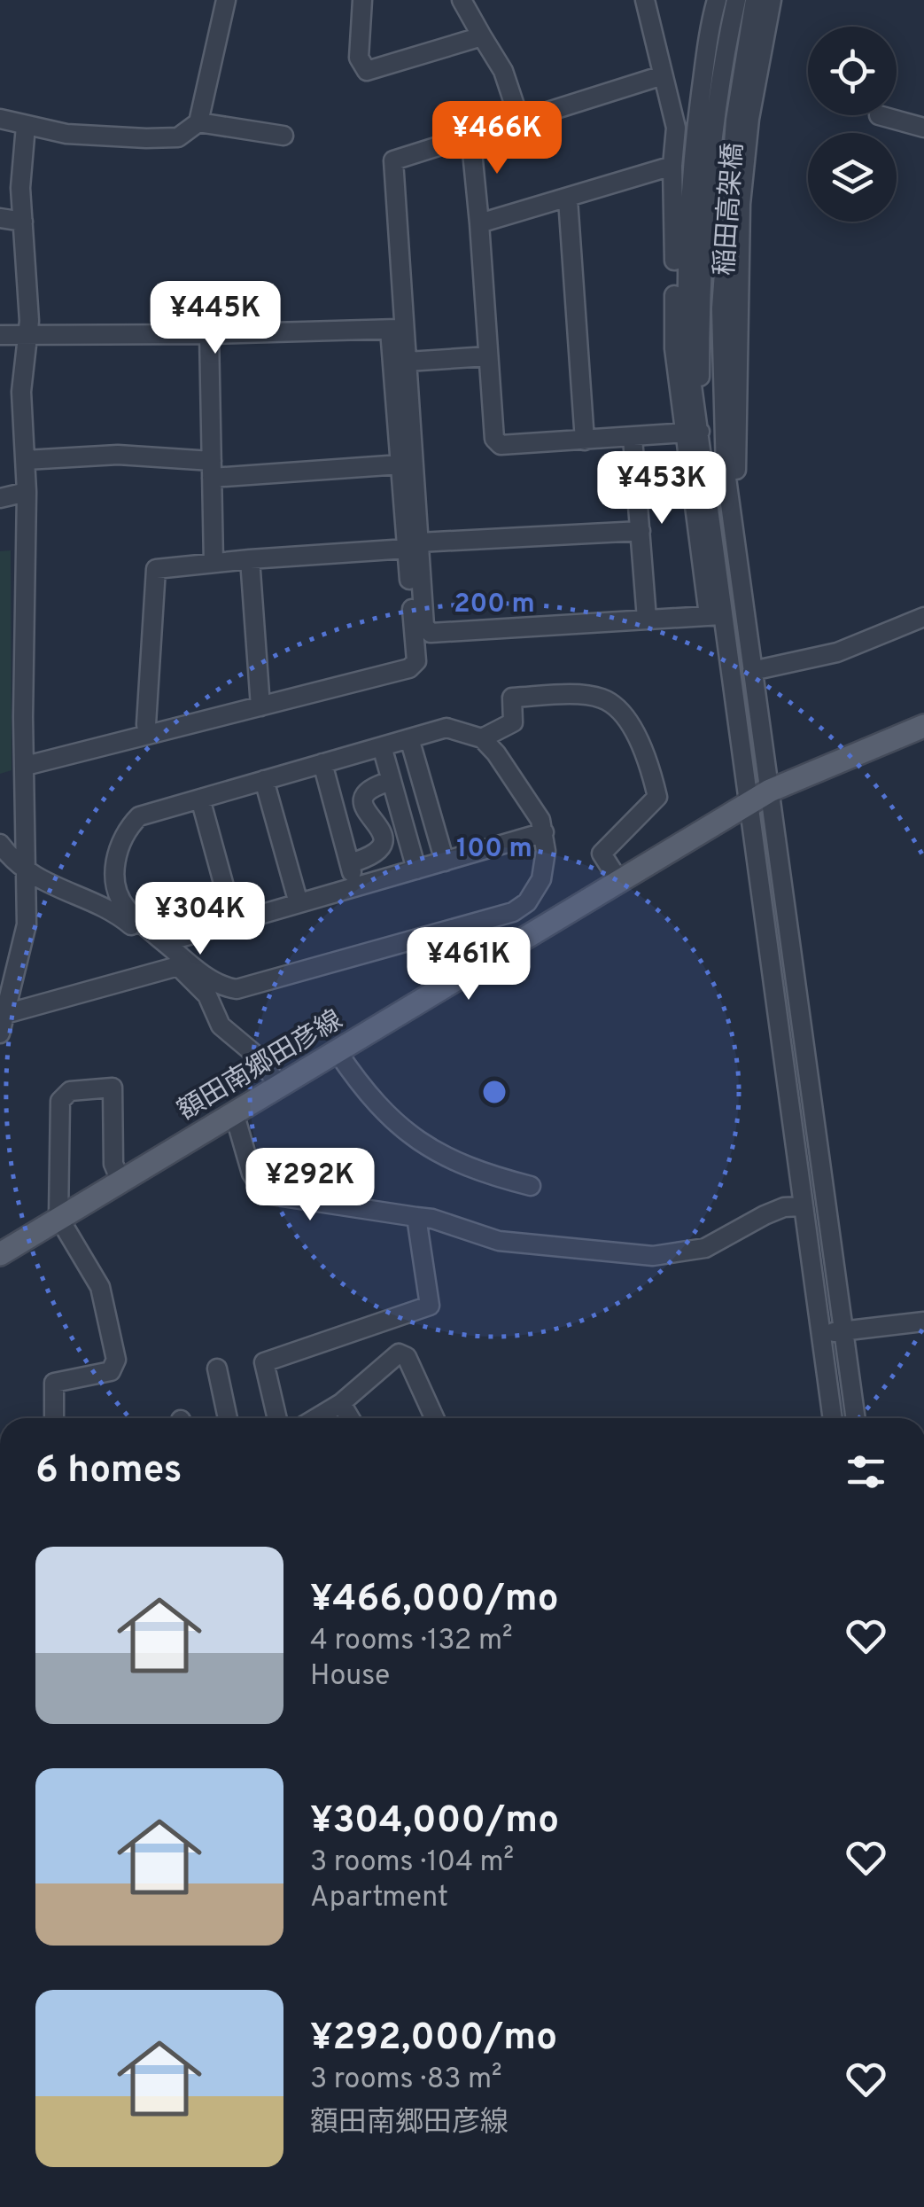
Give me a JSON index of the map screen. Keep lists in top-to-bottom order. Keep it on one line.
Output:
{"streets":{"main road":["額田南郷田彦線"],"street":["稲田高架橋"]},"page":{"price":["¥466K","¥445K","¥453K","¥304K","¥461K","¥292K"],"heading":"6 homes","list":[{"name":"¥466,000/mo","note":"4 rooms · 132 m² · House"},{"name":"¥304,000/mo","note":"3 rooms · 104 m² · Apartment"},{"name":"¥292,000/mo","note":"3 rooms · 83 m² · 額田南郷田彦線"}]},"rings":["200 m","100 m"]}
